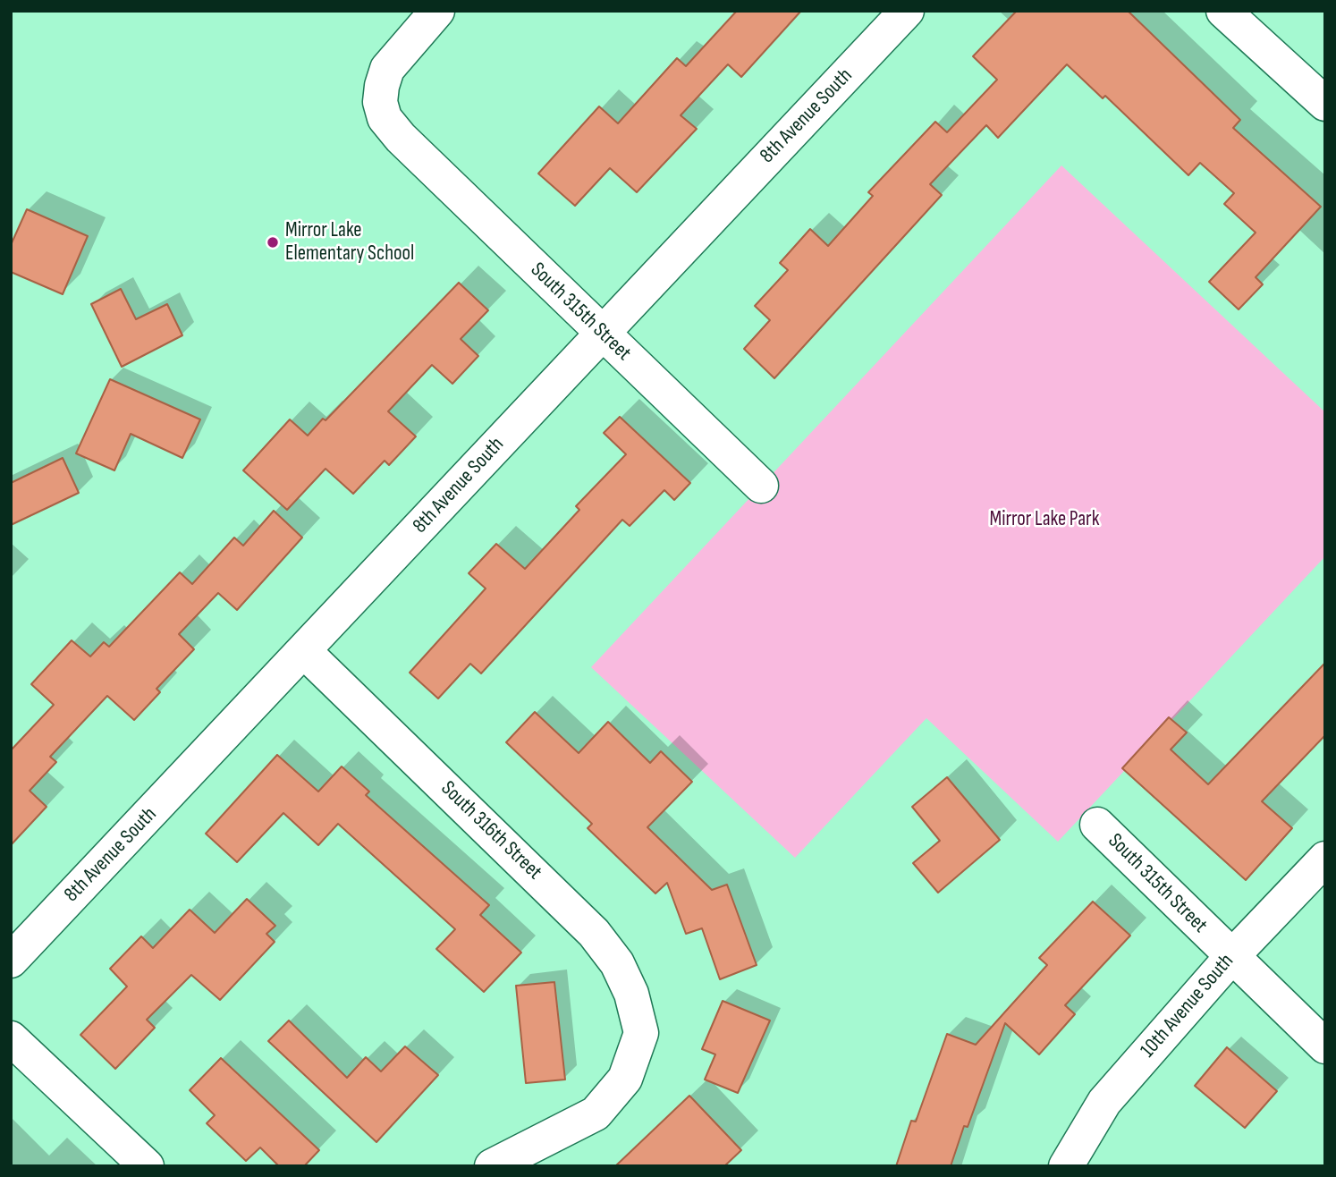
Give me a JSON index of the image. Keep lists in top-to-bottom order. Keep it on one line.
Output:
{"streets":{"street":["8th Avenue South","South 315th Street","South 316th Street","10th Avenue South"]},"crossings":[["8th Avenue South","South 315th Street"],["8th Avenue South","South 316th Street"],["South 315th Street","10th Avenue South"]],"parks":["Mirror Lake Park"],"places":["Mirror Lake Elementary School"]}
